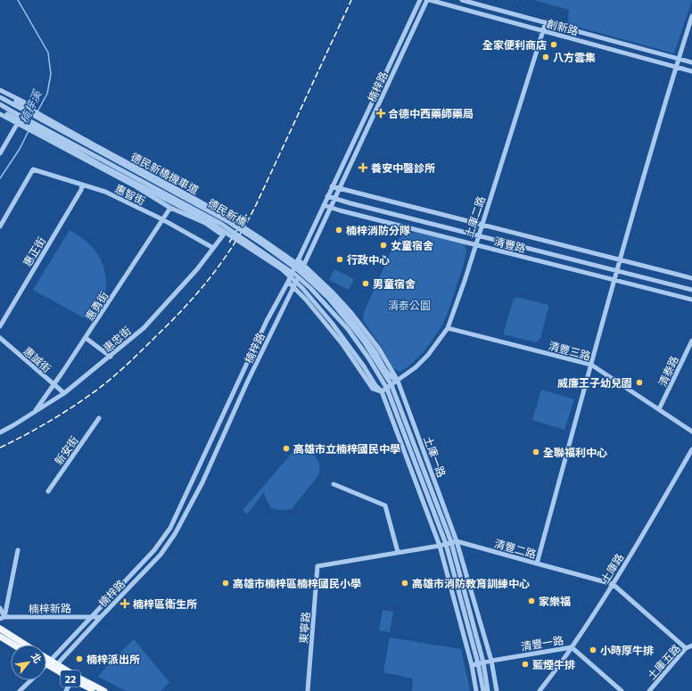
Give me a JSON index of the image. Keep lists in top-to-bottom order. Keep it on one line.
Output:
{"streets":{"main road":["22"],"street":["創新路","楠梓路","德民新橋機車道","惠智街","德民新橋","土庫二路","清豐路","惠正街","惠勇街","惠忠街","清豐三路","惠誠街","清泰路","新安街","土庫一路","清豐二路","土庫路","楠梓新路","東寧路","清豐一路","土庫五路"]},"crossings":[["創新路","楠梓路"],["創新路","土庫二路"],["楠梓路","清豐路"],["楠梓路","土庫一路"],["楠梓路","楠梓新路"],["楠梓路","22"],["德民新橋機車道","德民新橋"],["德民新橋機車道","土庫二路"],["德民新橋機車道","土庫一路"],["惠智街","惠正街"],["惠智街","惠勇街"],["惠智街","惠忠街"],["德民新橋","土庫二路"],["德民新橋","土庫一路"],["土庫二路","清豐路"],["土庫二路","清豐三路"],["土庫二路","土庫一路"],["惠勇街","惠忠街"],["惠勇街","惠誠街"],["惠忠街","惠誠街"],["清豐三路","清泰路"],["土庫一路","清豐二路"],["土庫一路","清豐一路"],["清豐二路","土庫路"],["清豐二路","土庫五路"],["土庫路","清豐一路"]],"water":["楠梓溪"],"parks":["清泰公園"],"places":{"other":["全家便利商店","八方雲集","楠梓消防分隊","女童宿舍","行政中心","男童宿舍","威廉王子幼兒園","高雄市立楠梓國民中學","全聯福利中心","高雄市楠梓區楠梓國民小學","高雄市消防教育訓練中心","家樂福","小時厚牛排","楠梓派出所","藍煙牛排"],"health":["合德中西藥師藥局","養安中醫診所","楠梓區衛生所"]},"north":"top right"}
